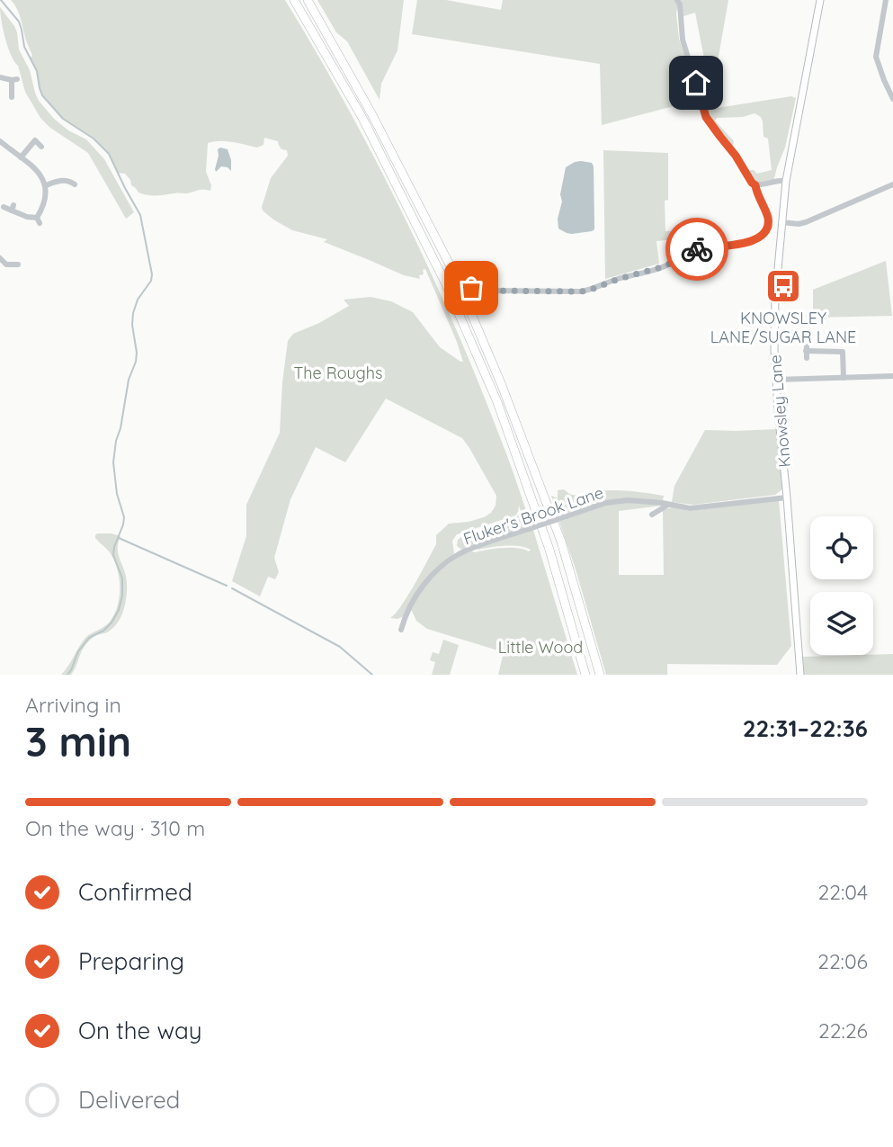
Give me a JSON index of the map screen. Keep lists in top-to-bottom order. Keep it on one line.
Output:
{"streets":{"main road":["Knowsley Lane"],"street":["Fluker's Brook Lane"]},"crossings":[["Knowsley Lane","Fluker's Brook Lane"]],"parks":["The Roughs","Little Wood"],"places":{"bus stop":["KNOWSLEY LANE/SUGAR LANE"]},"page":{"heading":["3 min","Arriving in","22:31–22:36"],"bar":"On the way · 310 m","list":[["Confirmed","22:04"],["Preparing","22:06"],["On the way","22:26"],"Delivered"]}}
